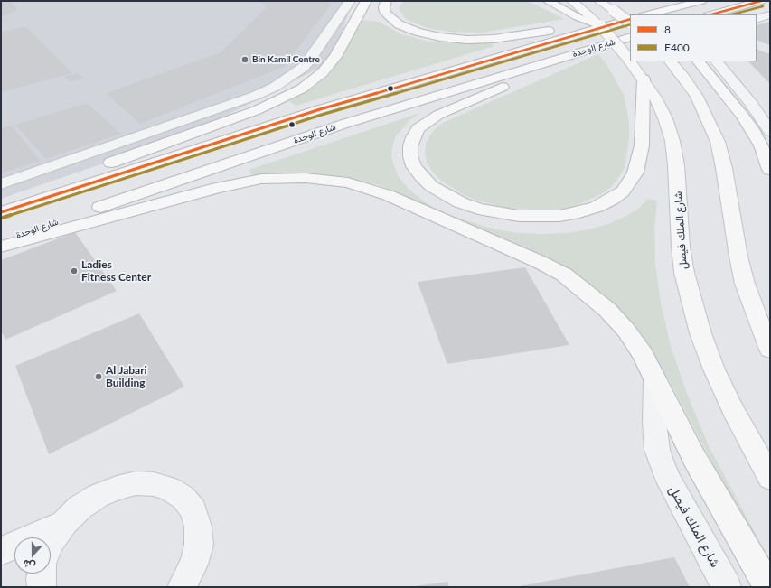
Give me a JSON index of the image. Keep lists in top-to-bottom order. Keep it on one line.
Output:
{"streets":{"main road":["شارع الوحدة","شارع الملك فيصل"]},"places":["Bin Kamil Centre","Ladies Fitness Center","Al Jabari Building"],"lines":["transit line 8","transit line E400"],"legend":["8","E400"],"north":"bottom"}
